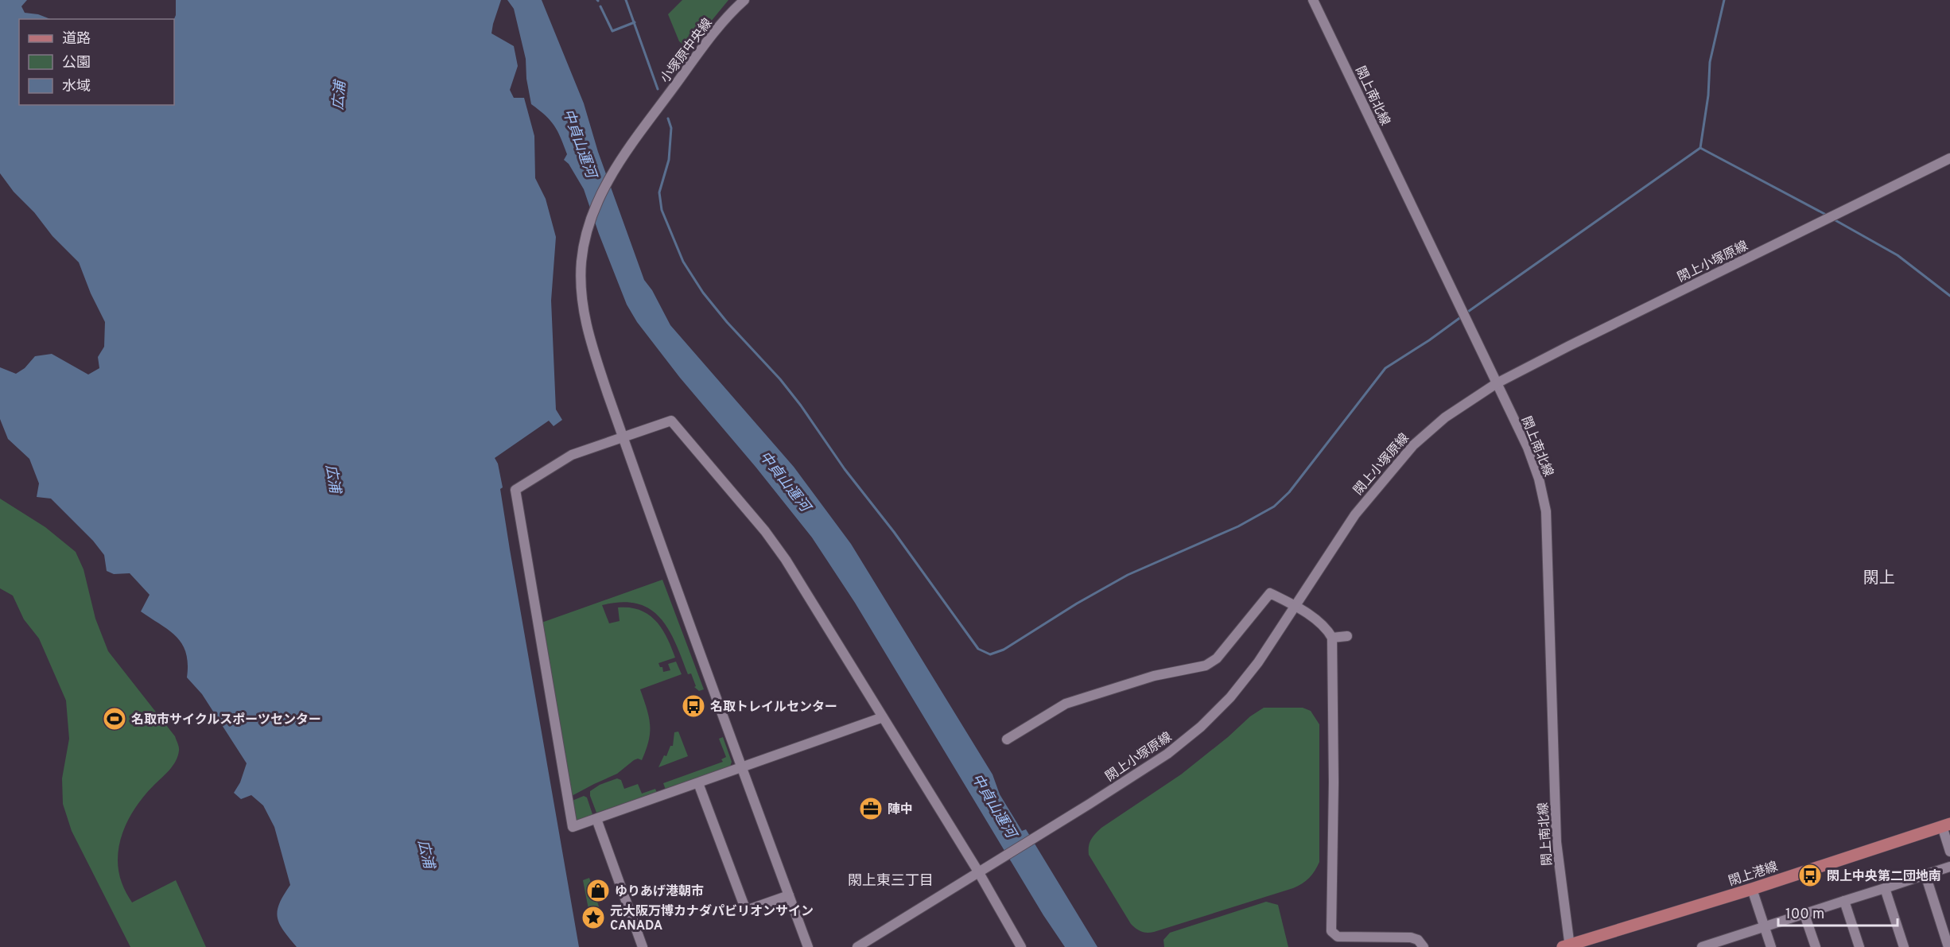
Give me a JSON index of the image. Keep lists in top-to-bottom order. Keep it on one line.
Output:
{"streets":{"main road":["閖上港線"],"street":["小塚原中央線","閖上南北線","閖上小塚原線"]},"crossings":[["閖上南北線","閖上小塚原線"],["閖上南北線","閖上港線"]],"districts":["閖上","閖上東三丁目"],"water":["広浦","中貞山運河"],"places":{"bus stop":["名取トレイルセンター","閖上中央第二団地南"],"sports":["名取市サイクルスポーツセンター"],"office":["陣中"],"shop":["ゆりあげ港朝市"],"place":["元大阪万博カナダパビリオンサイン CANADA"]},"legend":["道路","公園","水域"],"scale_bar":"100 m"}
